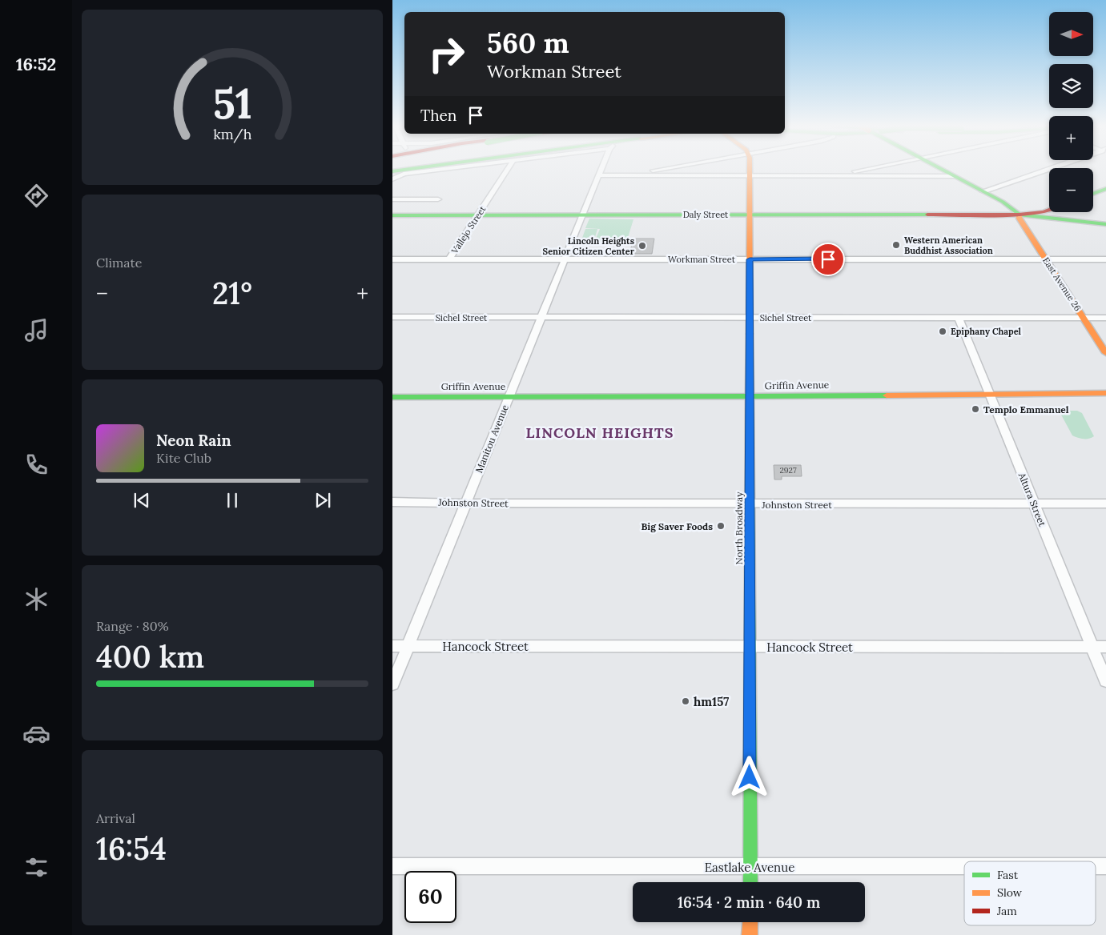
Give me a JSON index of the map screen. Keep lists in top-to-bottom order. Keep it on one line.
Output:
{"streets":{"main road":["Daly Street","East Avenue 26","Griffin Avenue","North Broadway"],"street":["Vallejo Street","Workman Street","Sichel Street","Manitou Avenue","Altura Street","Johnston Street","Hancock Street","Eastlake Avenue"]},"crossings":[["Daly Street","Vallejo Street"],["Daly Street","East Avenue 26"],["Daly Street","Manitou Avenue"],["Daly Street","North Broadway"],["Vallejo Street","Workman Street"],["Workman Street","East Avenue 26"],["Workman Street","Manitou Avenue"],["Workman Street","North Broadway"],["East Avenue 26","Sichel Street"],["Sichel Street","Manitou Avenue"],["Sichel Street","Altura Street"],["Sichel Street","North Broadway"],["Griffin Avenue","Manitou Avenue"],["Griffin Avenue","Altura Street"],["Griffin Avenue","North Broadway"],["Manitou Avenue","Johnston Street"],["Manitou Avenue","Hancock Street"],["Altura Street","Johnston Street"],["Altura Street","Hancock Street"],["Johnston Street","North Broadway"],["North Broadway","Hancock Street"],["North Broadway","Eastlake Avenue"]],"districts":["LINCOLN HEIGHTS"],"places":["Western American Buddhist Association","Lincoln Heights Senior Citizen Center","Epiphany Chapel","Templo Emmanuel","Big Saver Foods","hm157"],"house_numbers":["2927"],"legend":["Fast","Slow","Jam"],"north":"right","page":{"tabs":"16:52","map_buttons":["+","−"],"turn":["560 m","Workman Street"],"then":"Then","tile":["Climate",["Range · 80%","400 km"],["Arrival","16:54"]],"heat":["−","21°","+"],"song":["Neon Rain","Kite Club"],"limit":"60","trip":"16:54 · 2 min · 640 m","gauge":["51","km/h"]}}
